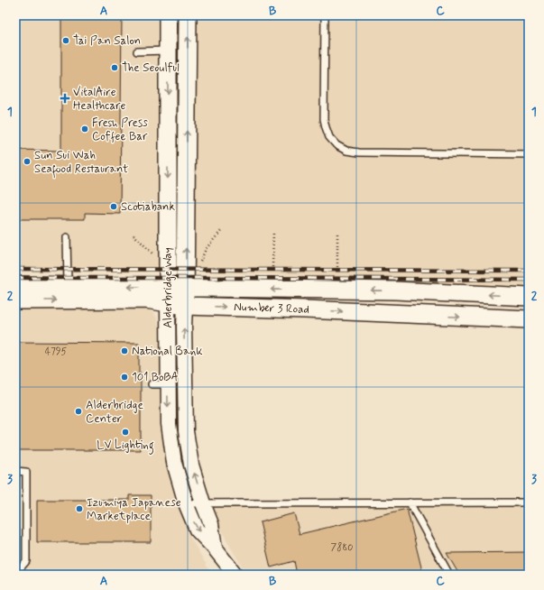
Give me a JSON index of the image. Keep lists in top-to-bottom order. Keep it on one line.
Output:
{"streets":{"main road":["Alderbridge Way","Number 3 Road"]},"crossings":[["Alderbridge Way","Number 3 Road"]],"places":{"other":["Tai Pan Salon","The Seoulful","Fresh Press Coffee Bar","Sun Sui Wah Seafood Restaurant","Scotiabank","National Bank","101 BoBA","Alderbridge Center","LV Lighting","Izumiya Japanese Marketplace"],"health":["VitalAire Healthcare"]},"house_numbers":["4795","7880"],"grid":{"columns":["A","B","C"],"rows":["1","2","3"]}}
